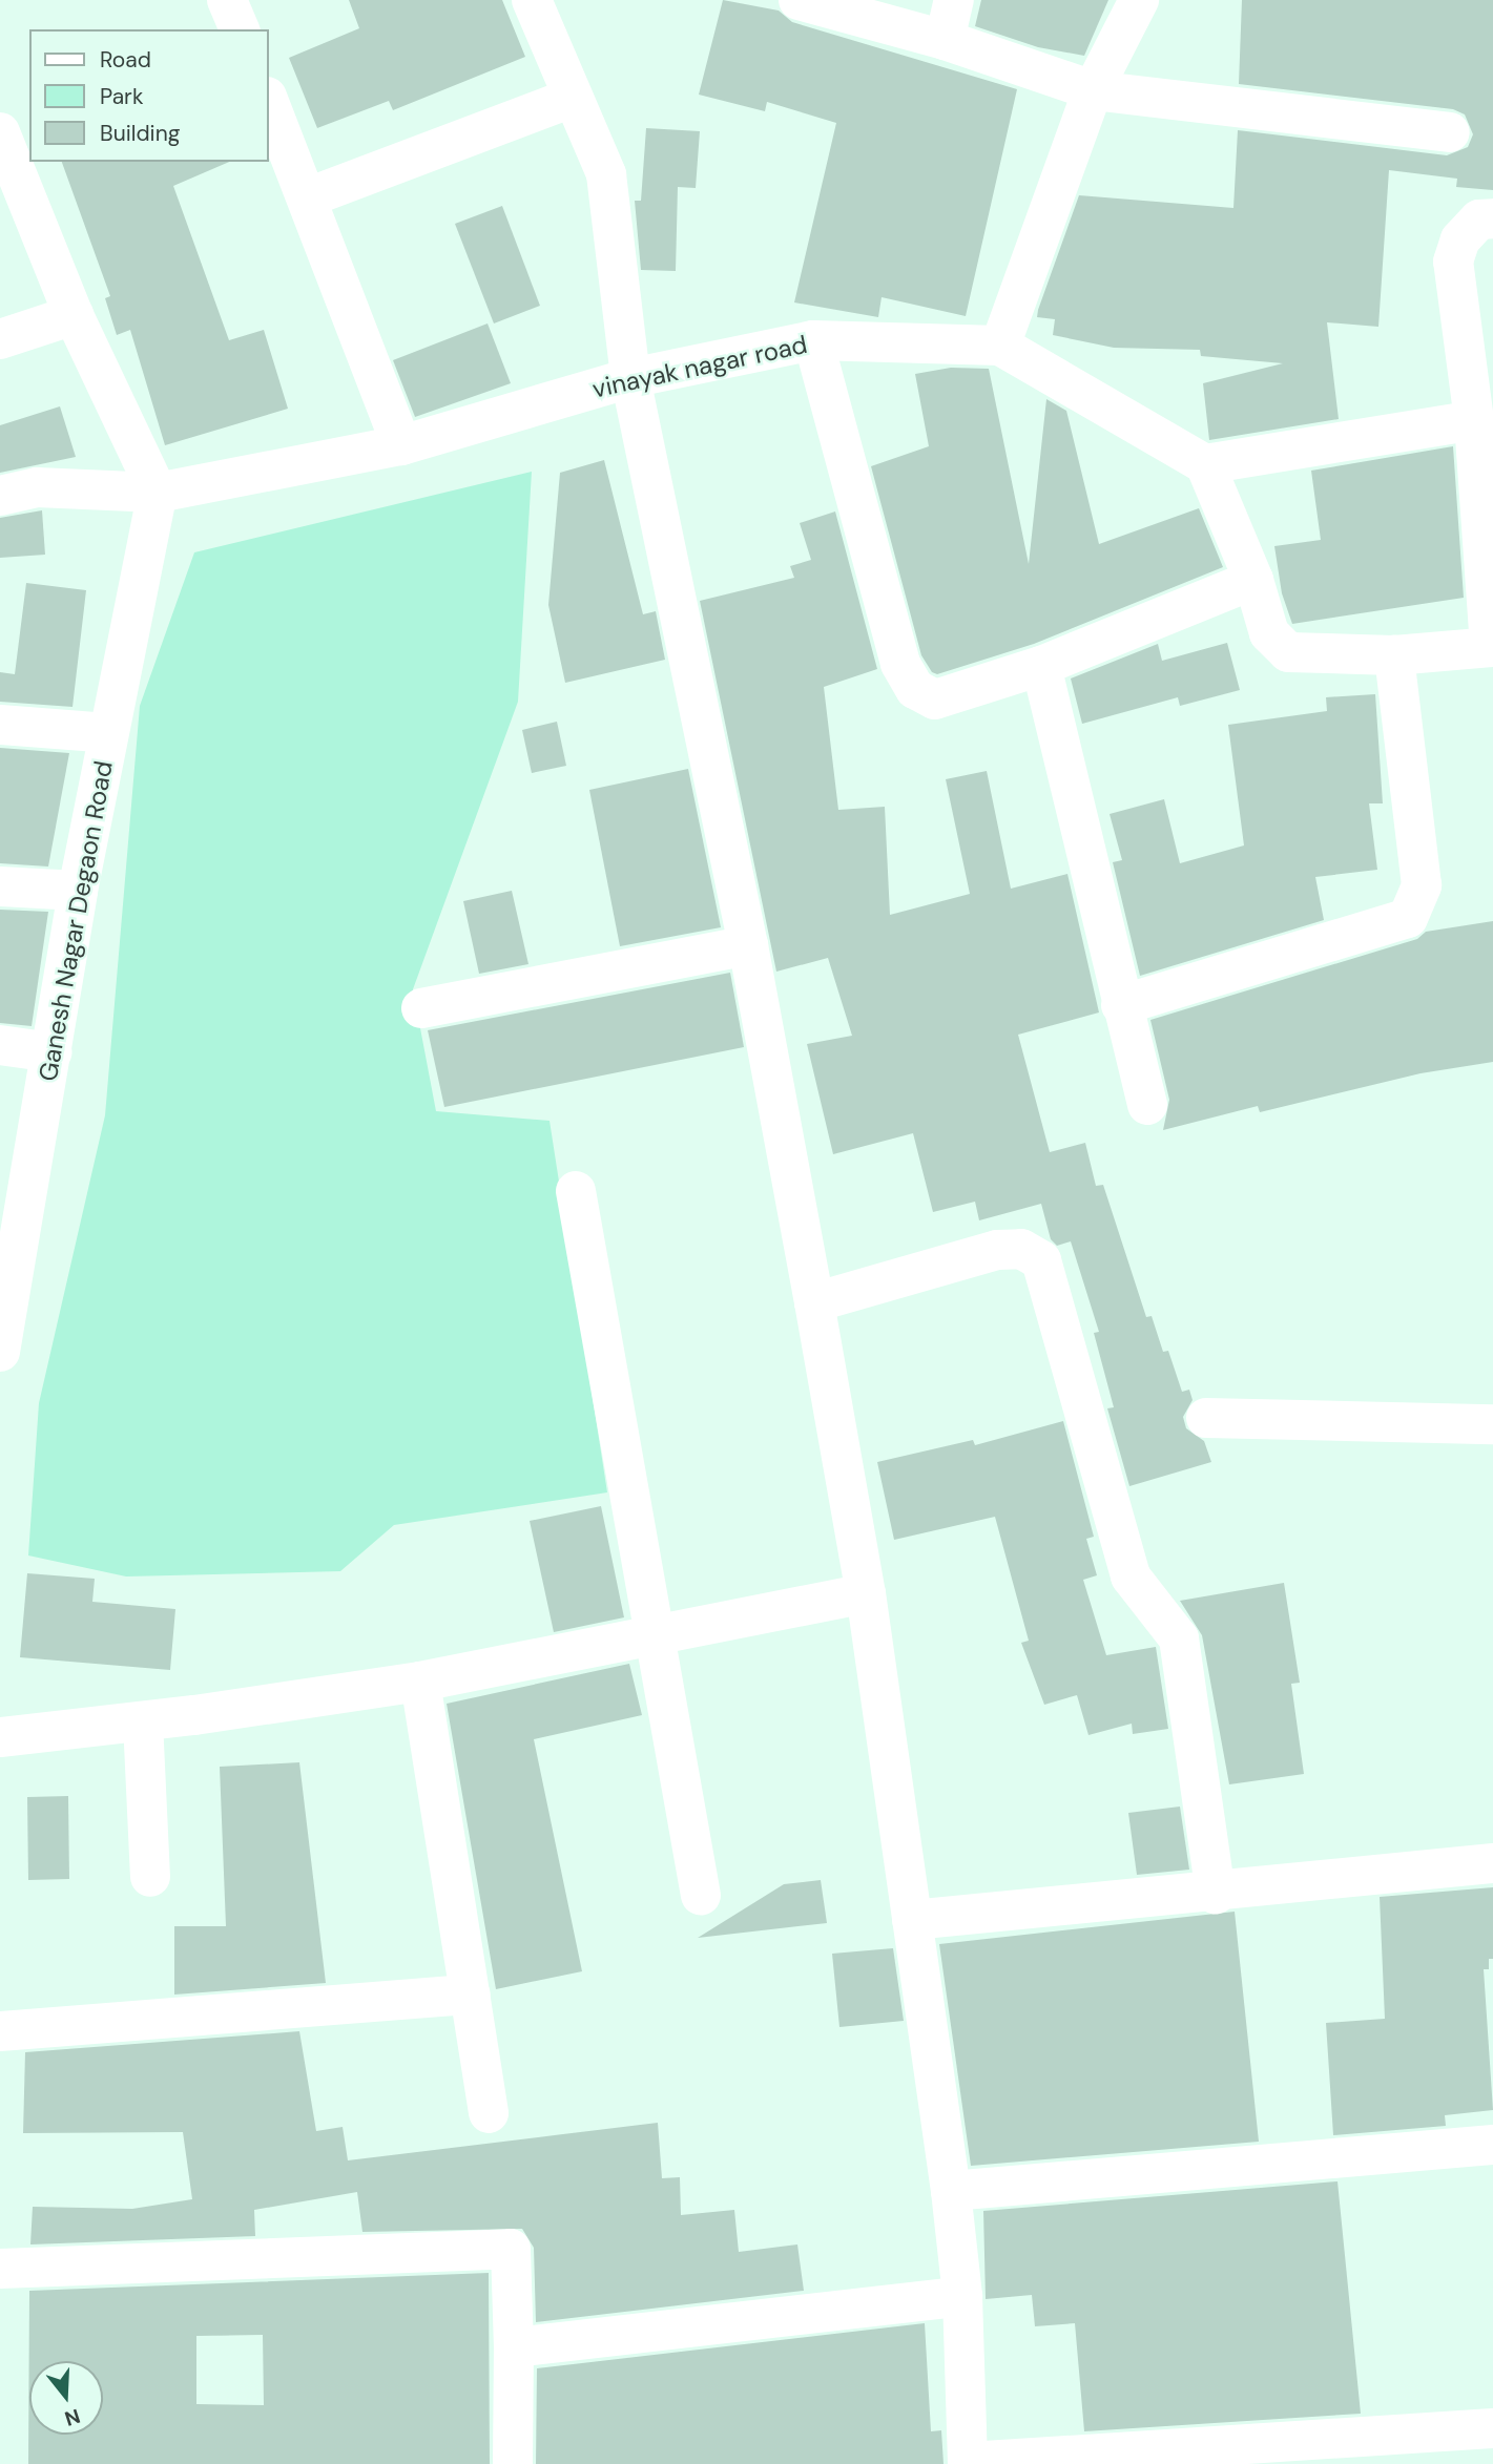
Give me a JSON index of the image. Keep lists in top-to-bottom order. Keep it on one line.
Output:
{"streets":{"street":["vinayak nagar road","Ganesh Nagar Degaon Road"]},"crossings":[["vinayak nagar road","Ganesh Nagar Degaon Road"]],"legend":["Road","Park","Building"],"north":"bottom"}
